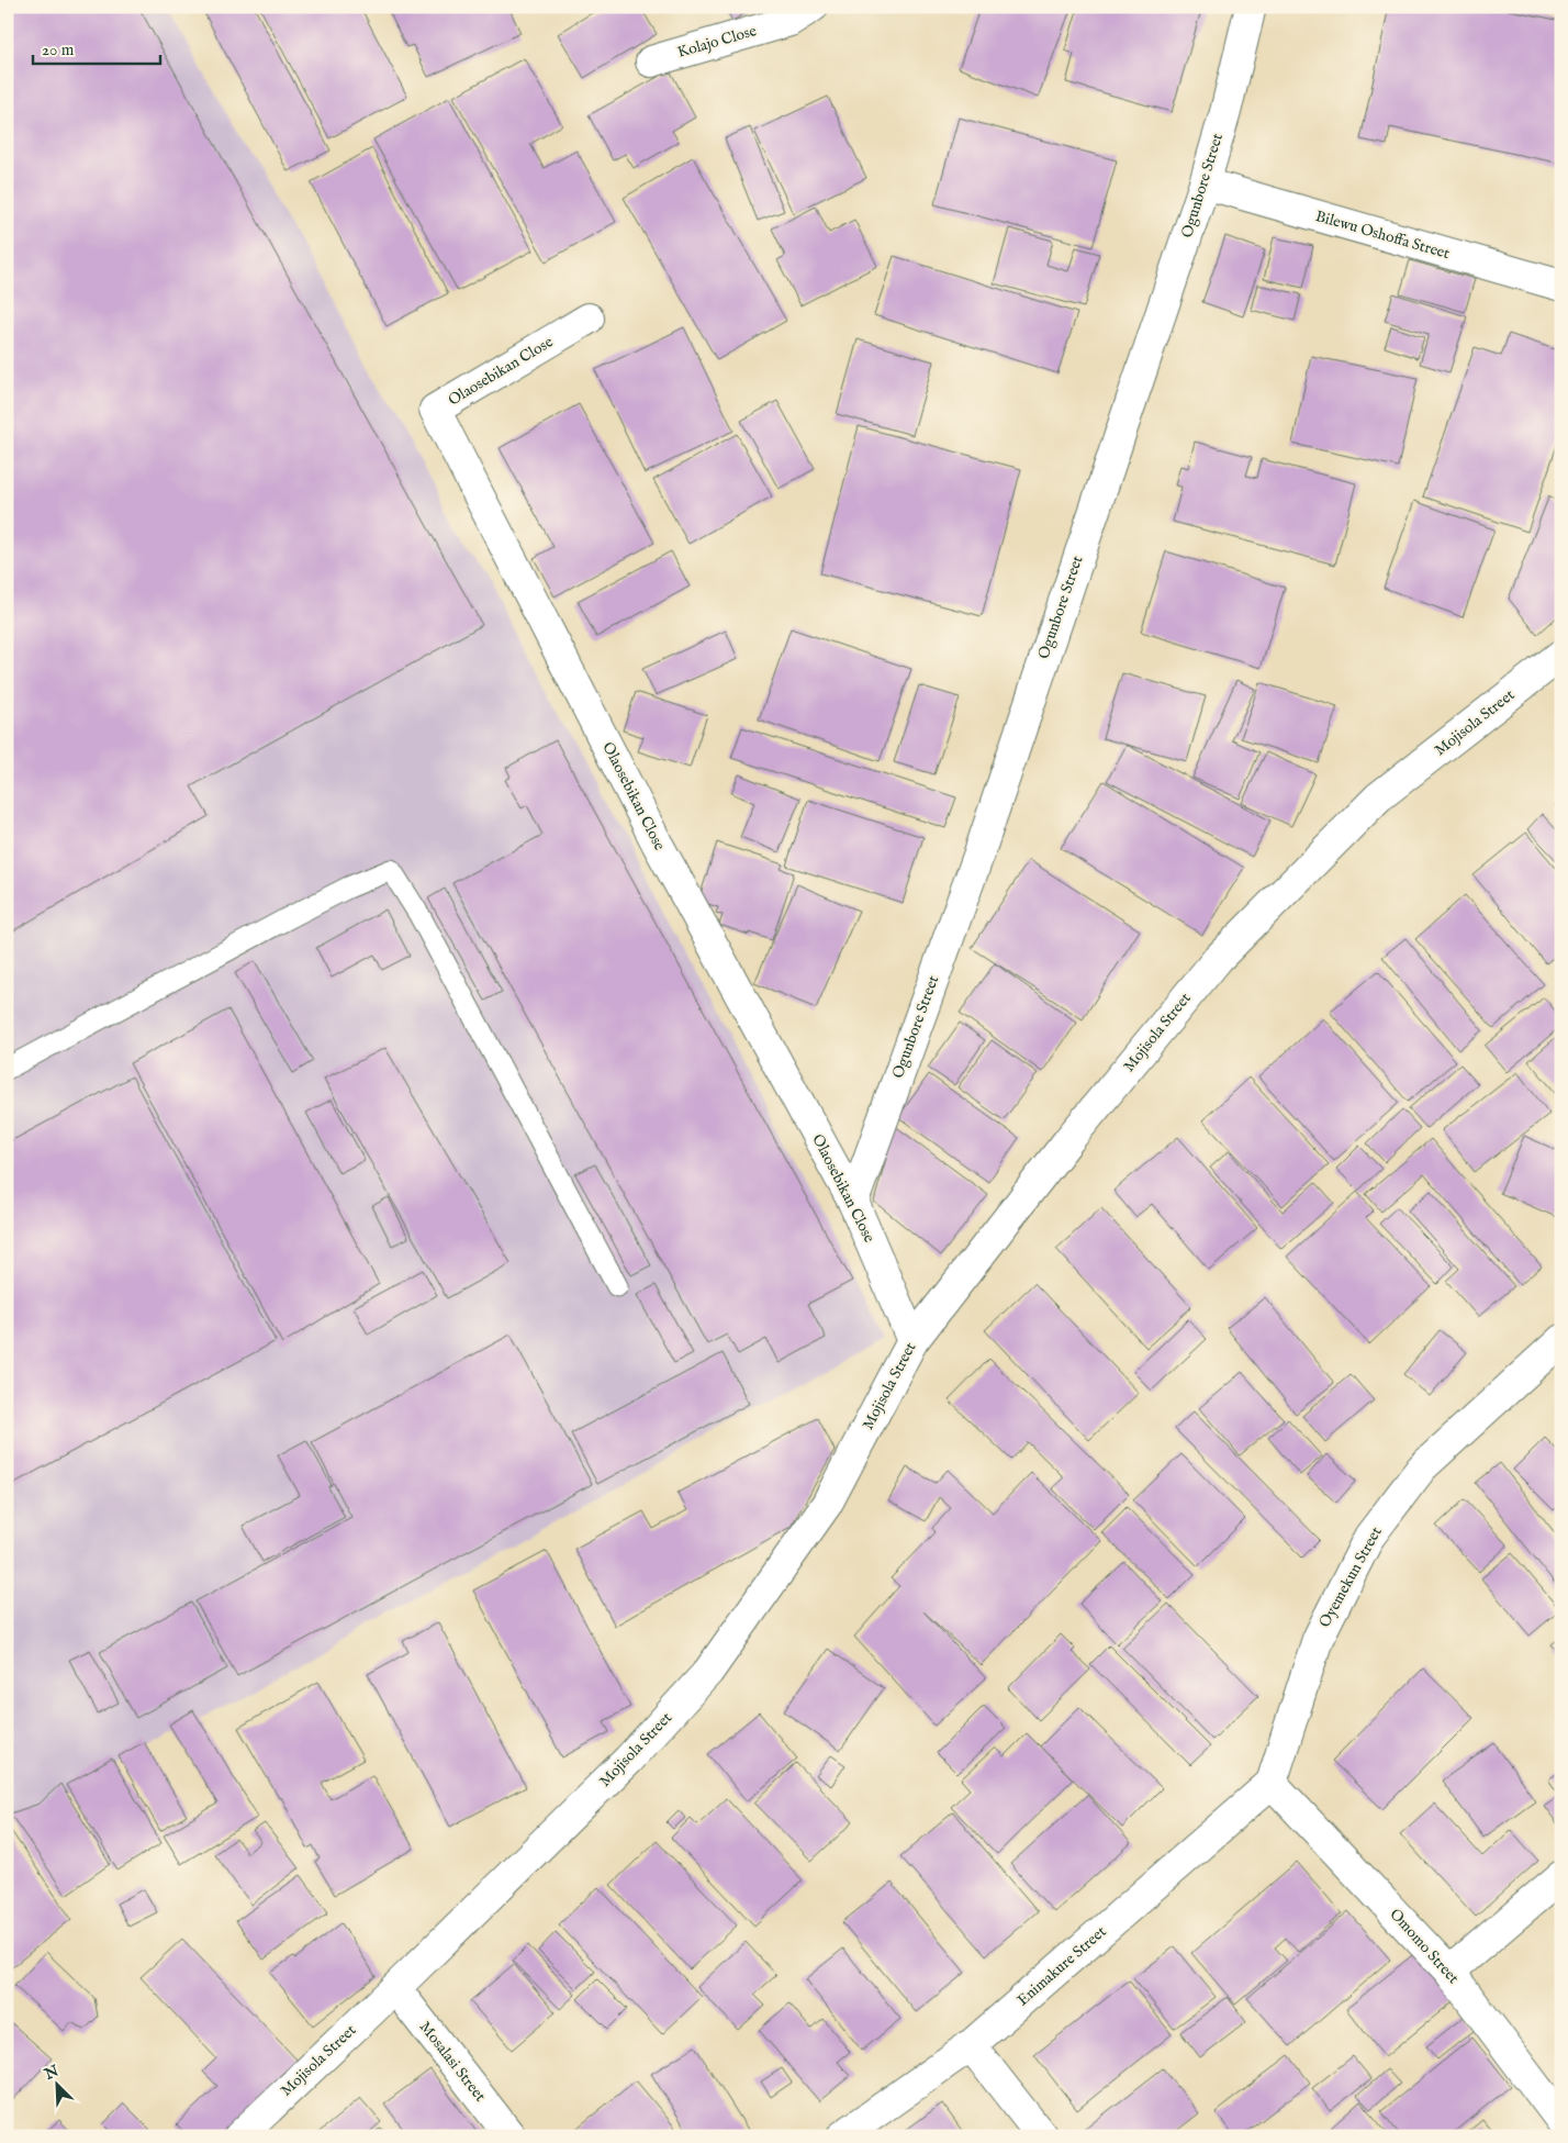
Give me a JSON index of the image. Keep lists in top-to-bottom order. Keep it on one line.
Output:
{"streets":{"street":["Kolajo Close","Ogunbore Street","Bilewu Oshoffa Street","Olaosebikan Close","Mojisola Street","Oyemekun Street","Omomo Street","Enimakure Street","Mosalasi Street"]},"crossings":[["Ogunbore Street","Bilewu Oshoffa Street"],["Ogunbore Street","Olaosebikan Close"],["Olaosebikan Close","Mojisola Street"],["Mojisola Street","Mosalasi Street"],["Oyemekun Street","Omomo Street"],["Oyemekun Street","Enimakure Street"],["Omomo Street","Enimakure Street"]],"scale_bar":"20 m","north":"top left"}
